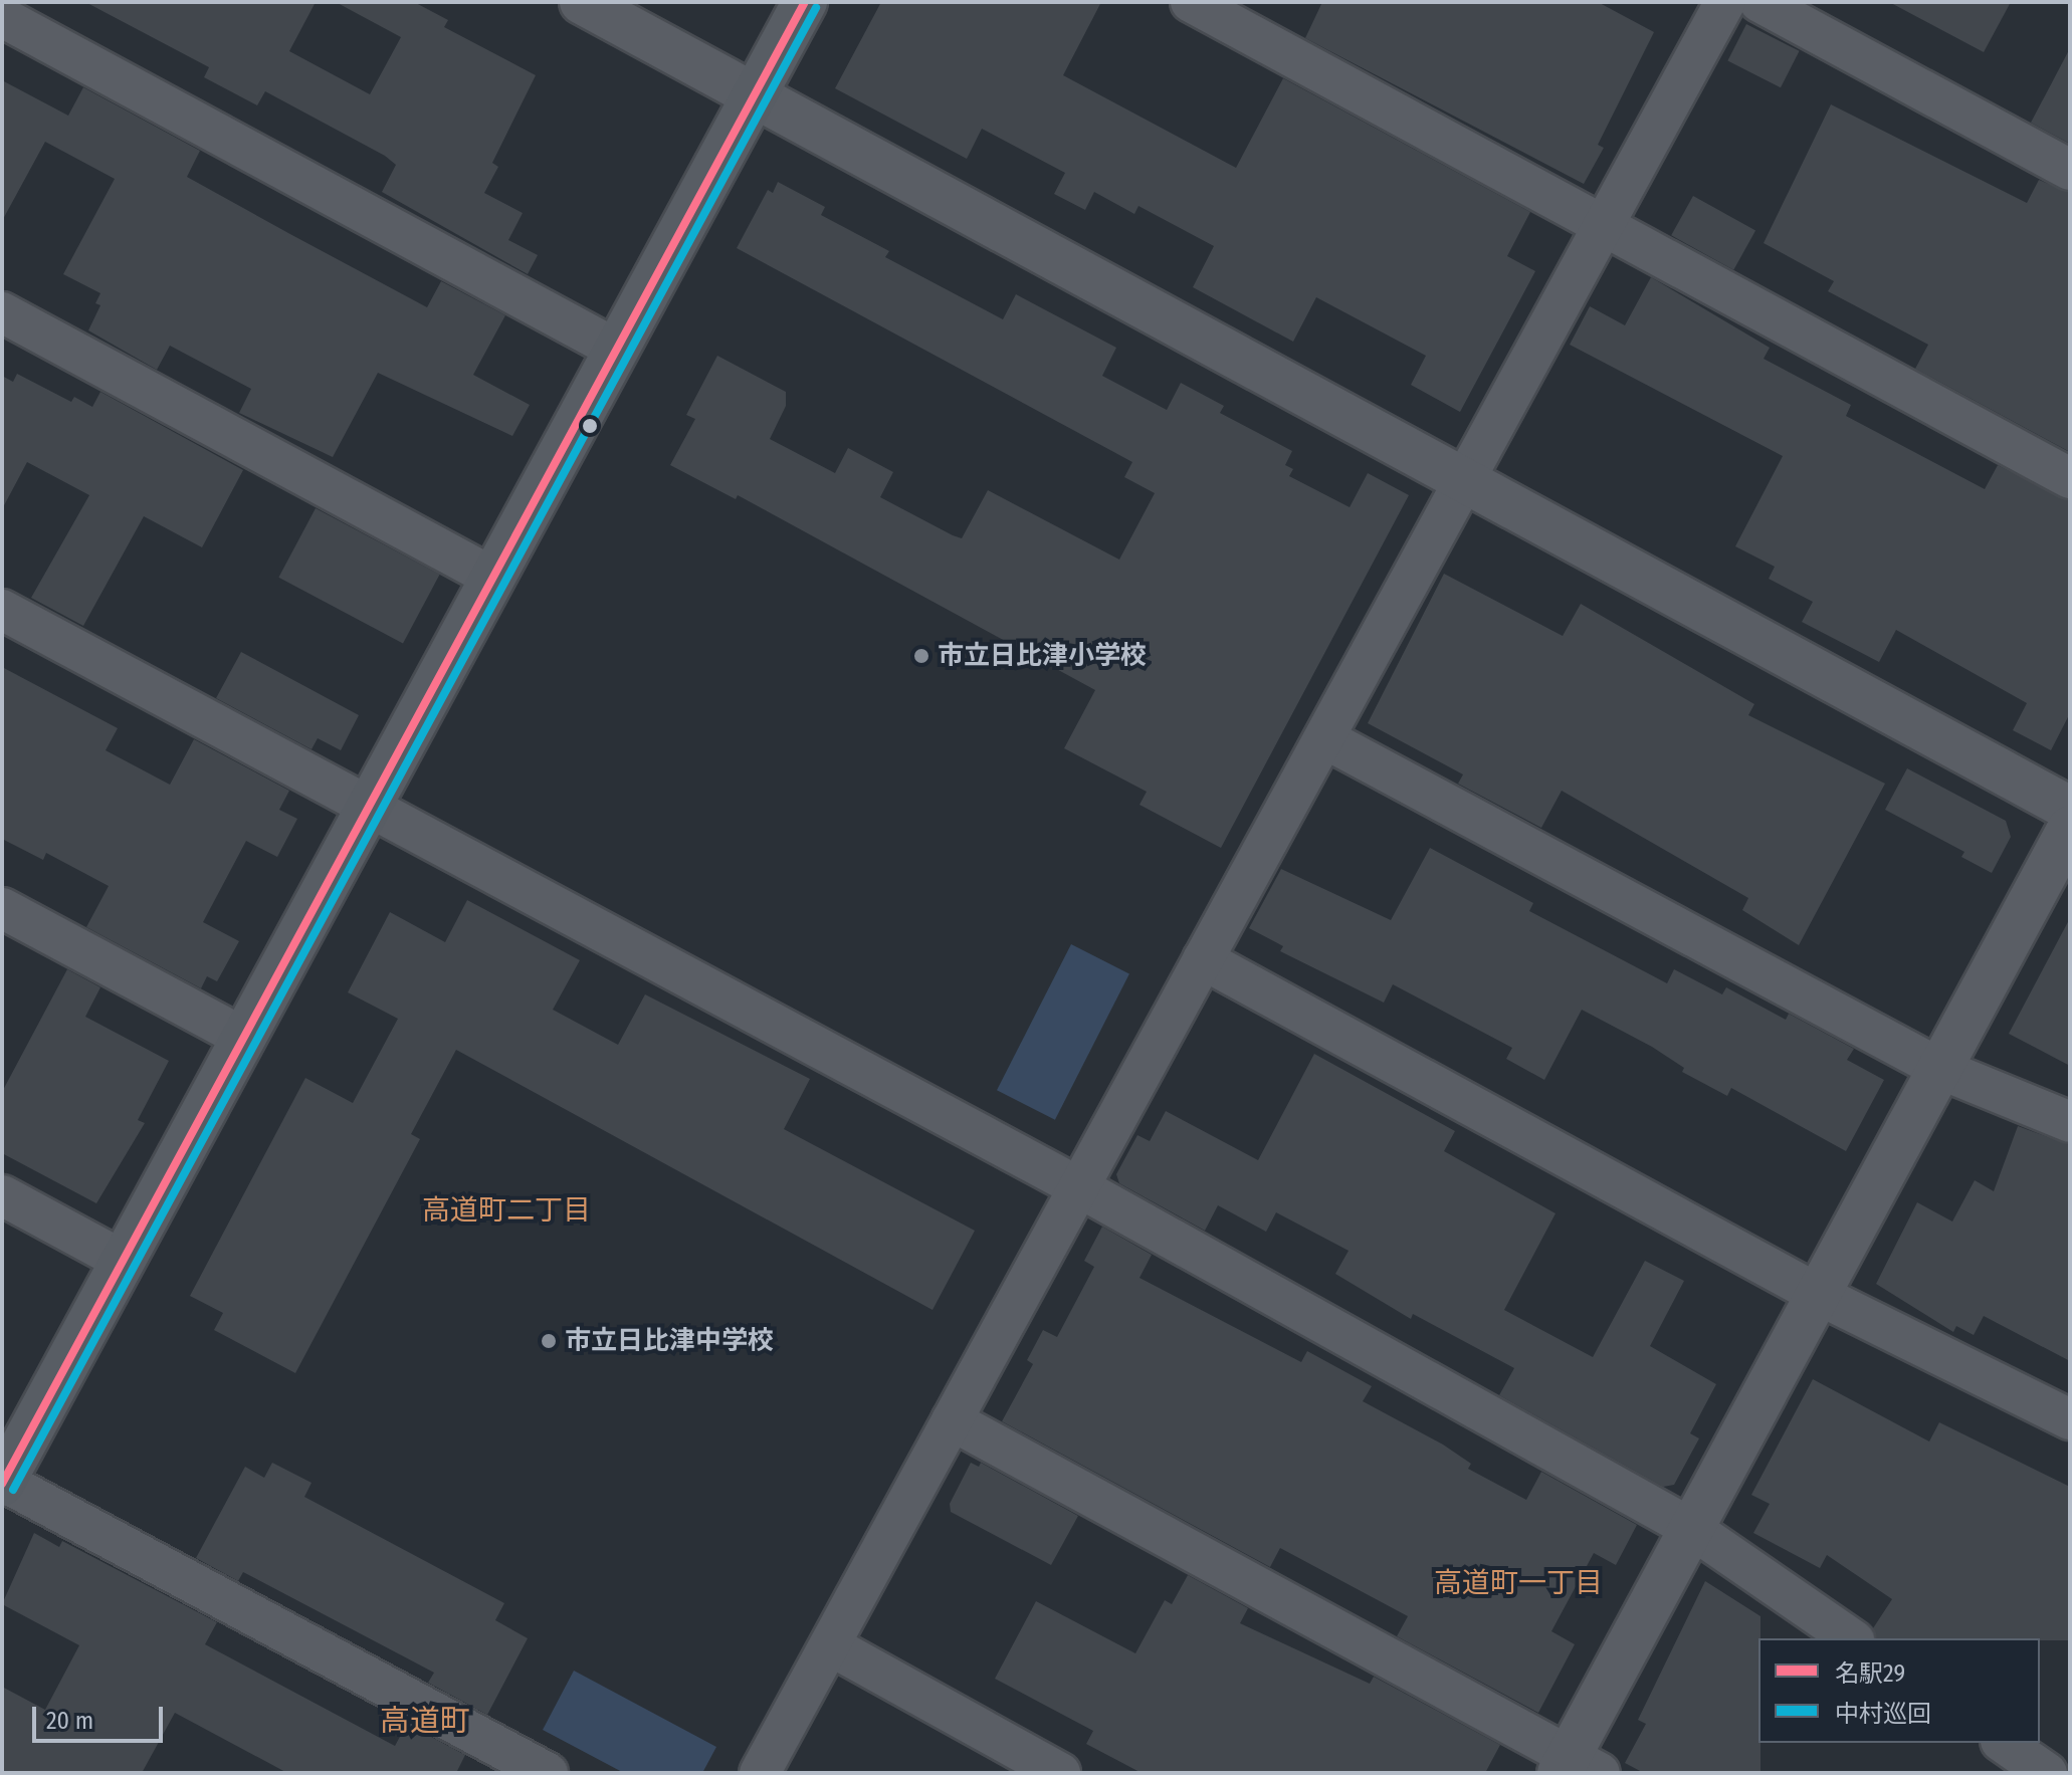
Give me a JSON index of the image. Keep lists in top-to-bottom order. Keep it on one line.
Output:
{"districts":["高道町二丁目","高道町一丁目","高道町"],"places":["市立日比津小学校","市立日比津中学校"],"lines":["transit line 名駅29","transit line 中村巡回"],"legend":["名駅29","中村巡回"],"scale_bar":"20 m"}
